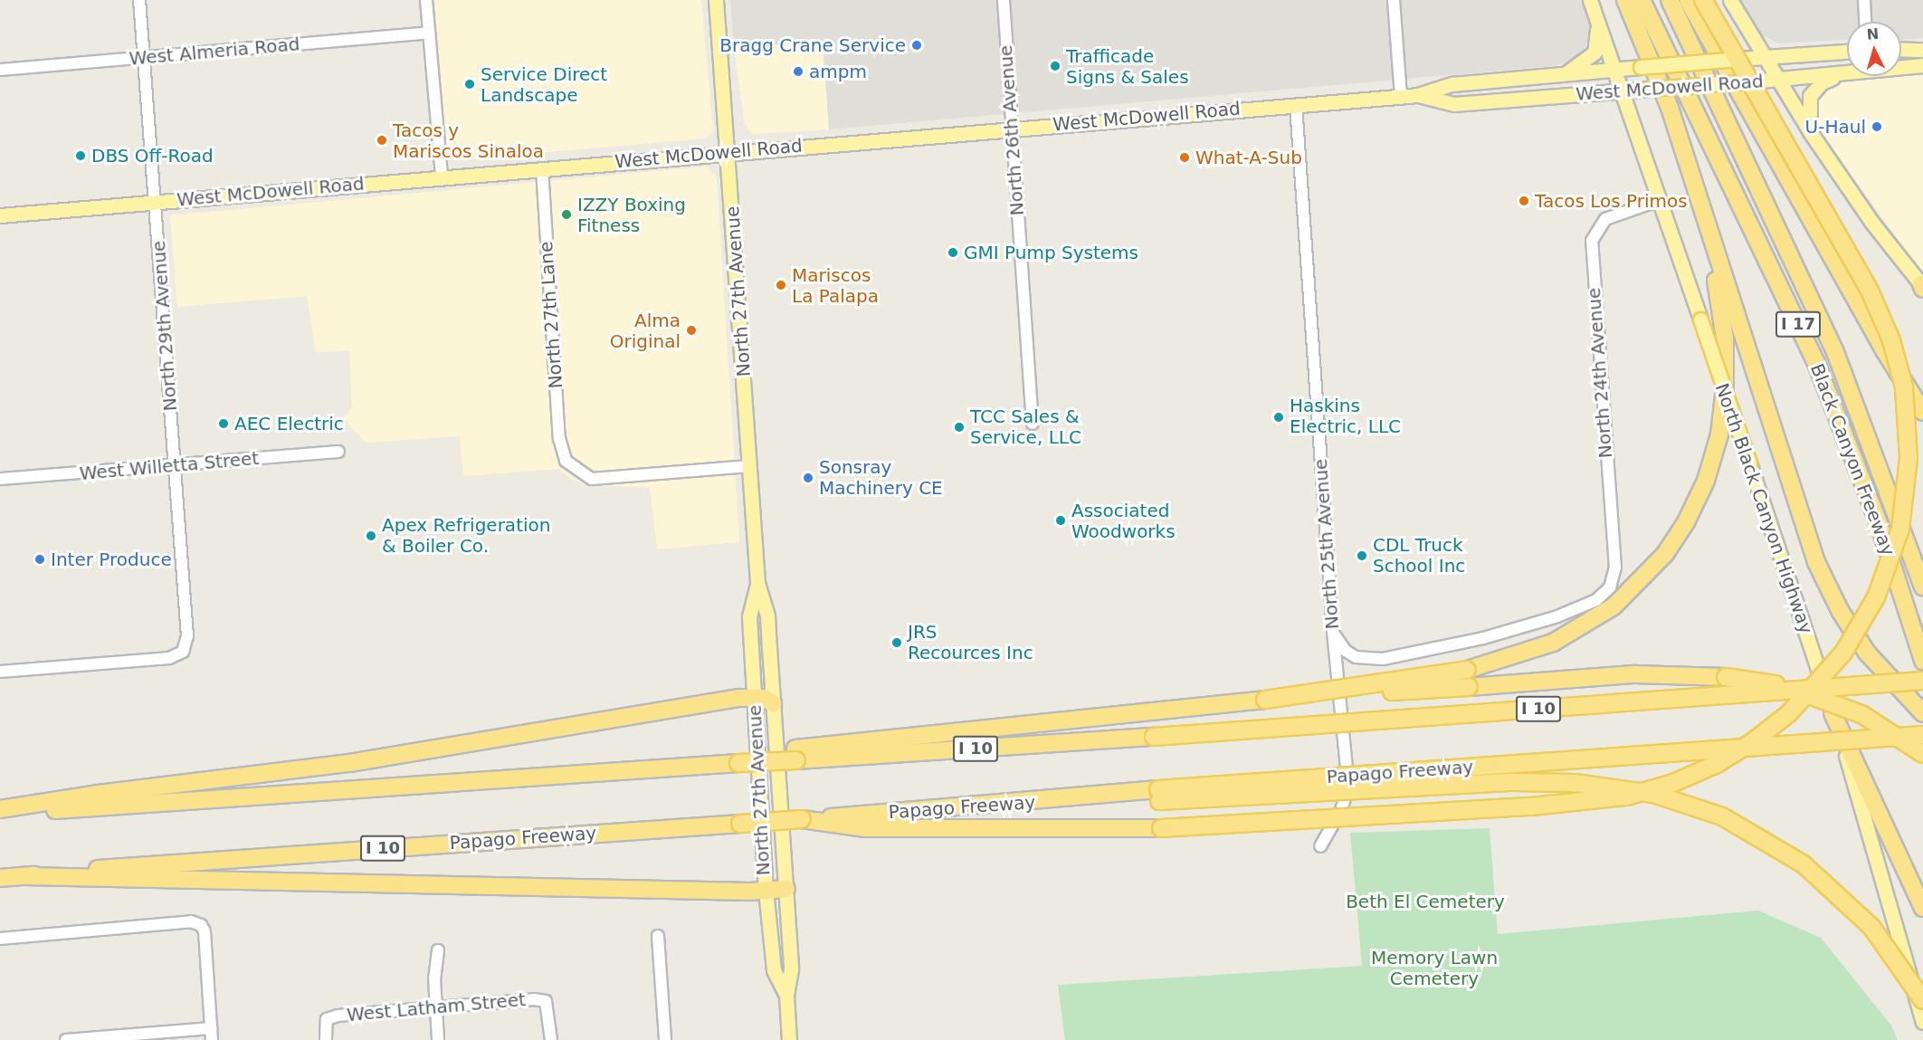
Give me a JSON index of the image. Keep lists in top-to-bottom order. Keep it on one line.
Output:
{"streets":{"highway":["I 17","Black Canyon Freeway","I 10","Papago Freeway"],"main road":["West McDowell Road","North 27th Avenue","North Black Canyon Highway"],"street":["West Almeria Road","North 26th Avenue","North 27th Lane","North 29th Avenue","North 24th Avenue","West Willetta Street","North 25th Avenue","West Latham Street"]},"crossings":[["West Almeria Road","North 29th Avenue"],["West McDowell Road","North 26th Avenue"],["West McDowell Road","North 27th Avenue"],["West McDowell Road","North 27th Lane"],["West McDowell Road","North 29th Avenue"],["West McDowell Road","North Black Canyon Highway"],["West McDowell Road","North 25th Avenue"],["North 27th Avenue","North 27th Lane"],["North 29th Avenue","West Willetta Street"],["North 24th Avenue","North Black Canyon Highway"],["North 24th Avenue","North 25th Avenue"]],"parks":["Beth El Cemetery","Memory Lawn Cemetery"],"places":["Bragg Crane Service","Trafficade Signs & Sales","ampm","Service Direct Landscape","U-Haul","Tacos y Mariscos Sinaloa","DBS Off-Road","What-A-Sub","Tacos Los Primos","IZZY Boxing Fitness","GMI Pump Systems","Mariscos La Palapa","Alma Original","Haskins Electric, LLC","AEC Electric","TCC Sales & Service, LLC","Sonsray Machinery CE","Associated Woodworks","Apex Refrigeration & Boiler Co.","CDL Truck School Inc","Inter Produce","JRS Recources Inc"],"north":"top"}
